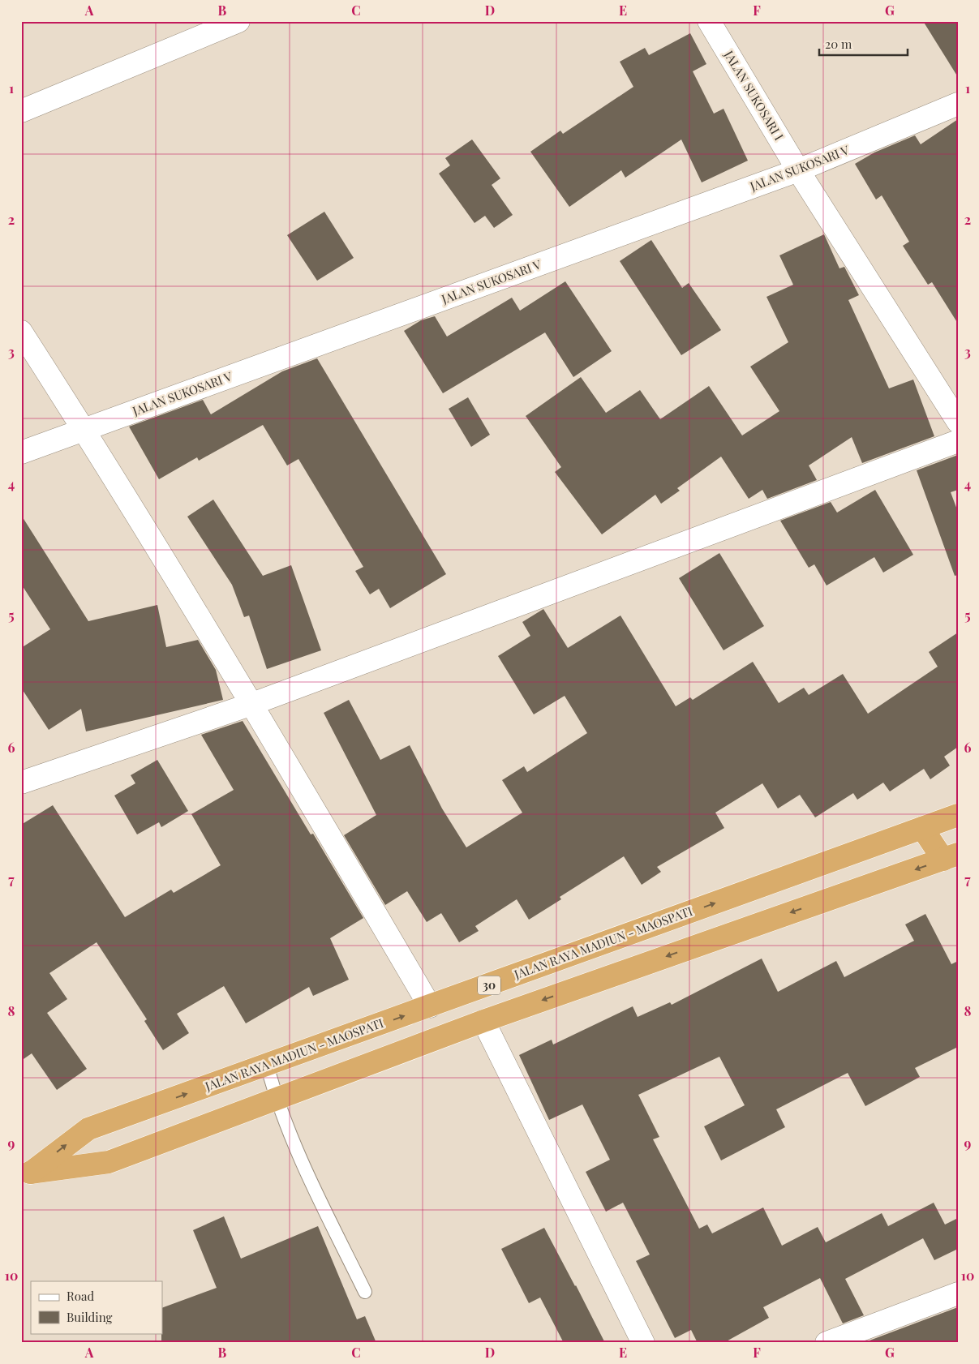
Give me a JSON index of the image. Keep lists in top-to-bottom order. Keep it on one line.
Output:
{"streets":{"highway":["JALAN RAYA MADIUN - MAOSPATI","30"],"street":["JALAN SUKOSARI I","JALAN SUKOSARI V"]},"crossings":[["JALAN SUKOSARI I","JALAN SUKOSARI V"]],"legend":["Road","Building"],"scale_bar":"20 m","grid":{"columns":["A","B","C","D","E","F","G"],"rows":["1","2","3","4","5","6","7","8","9","10"]}}
